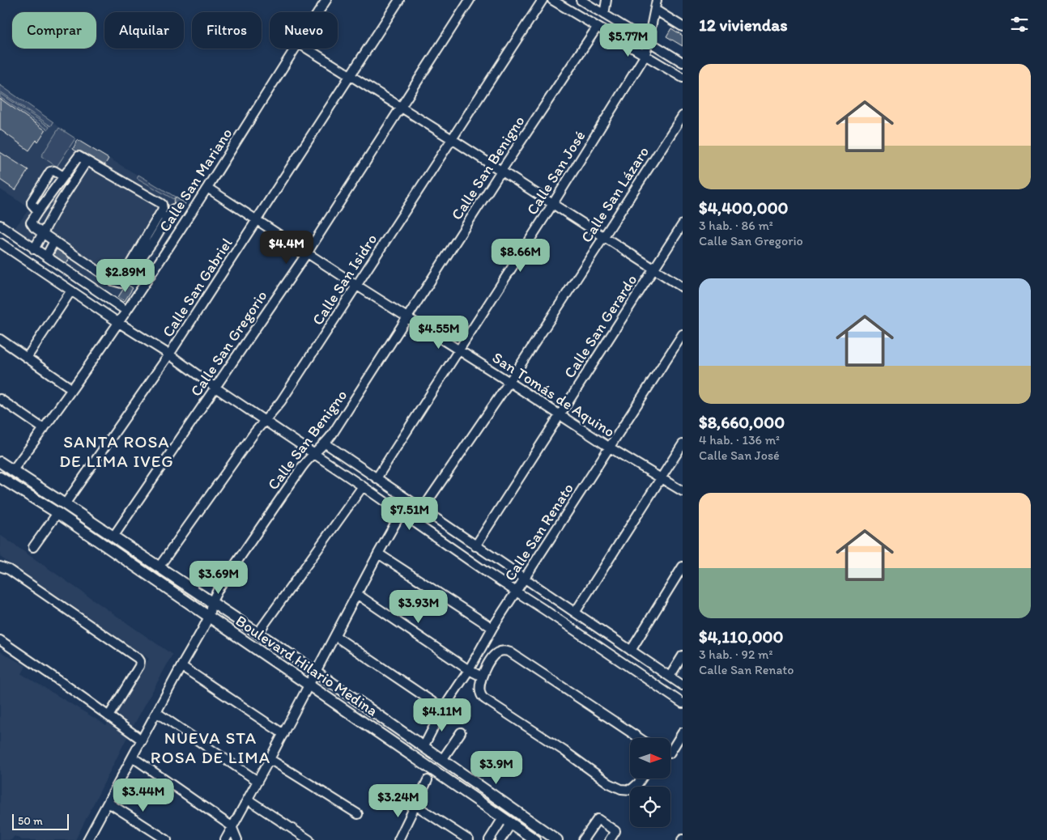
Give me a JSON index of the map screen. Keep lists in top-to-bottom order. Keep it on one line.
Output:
{"streets":{"main road":["Boulevard Hilario Medina"],"street":["Calle San Benigno","Calle San José","Calle San Mariano","Calle San Lázaro","Calle San Isidro","Calle San Gabriel","Calle San Gerardo","Calle San Gregorio","San Tomás de Aquino","Calle San Renato"]},"crossings":[["Calle San Benigno","San Tomás de Aquino"],["Calle San Benigno","Boulevard Hilario Medina"],["Calle San José","San Tomás de Aquino"],["Calle San Mariano","San Tomás de Aquino"],["Calle San Mariano","Boulevard Hilario Medina"],["Calle San Lázaro","San Tomás de Aquino"],["Calle San Isidro","San Tomás de Aquino"],["Calle San Isidro","Boulevard Hilario Medina"],["Calle San Gabriel","San Tomás de Aquino"],["Calle San Gabriel","Boulevard Hilario Medina"],["Calle San Gerardo","San Tomás de Aquino"],["Calle San Gregorio","San Tomás de Aquino"],["Calle San Gregorio","Boulevard Hilario Medina"],["San Tomás de Aquino","Calle San Renato"],["Calle San Renato","Boulevard Hilario Medina"]],"districts":["SANTA ROSA DE LIMA IVEG","NUEVA STA ROSA DE LIMA"],"scale_bar":"50 m","north":"right","page":{"heading":"12 viviendas","chip":["Comprar","Alquilar","Filtros","Nuevo"],"price":["$5.77M","$4.4M","$8.66M","$2.89M","$4.55M","$7.51M","$3.69M","$3.93M","$4.11M","$3.9M","$3.44M","$3.24M"],"list":[{"name":"$4,400,000","note":"3 hab. · 86 m² · Calle San Gregorio"},{"name":"$8,660,000","note":"4 hab. · 136 m² · Calle San José"},{"name":"$4,110,000","note":"3 hab. · 92 m² · Calle San Renato"}],"scale":"50 m"}}
